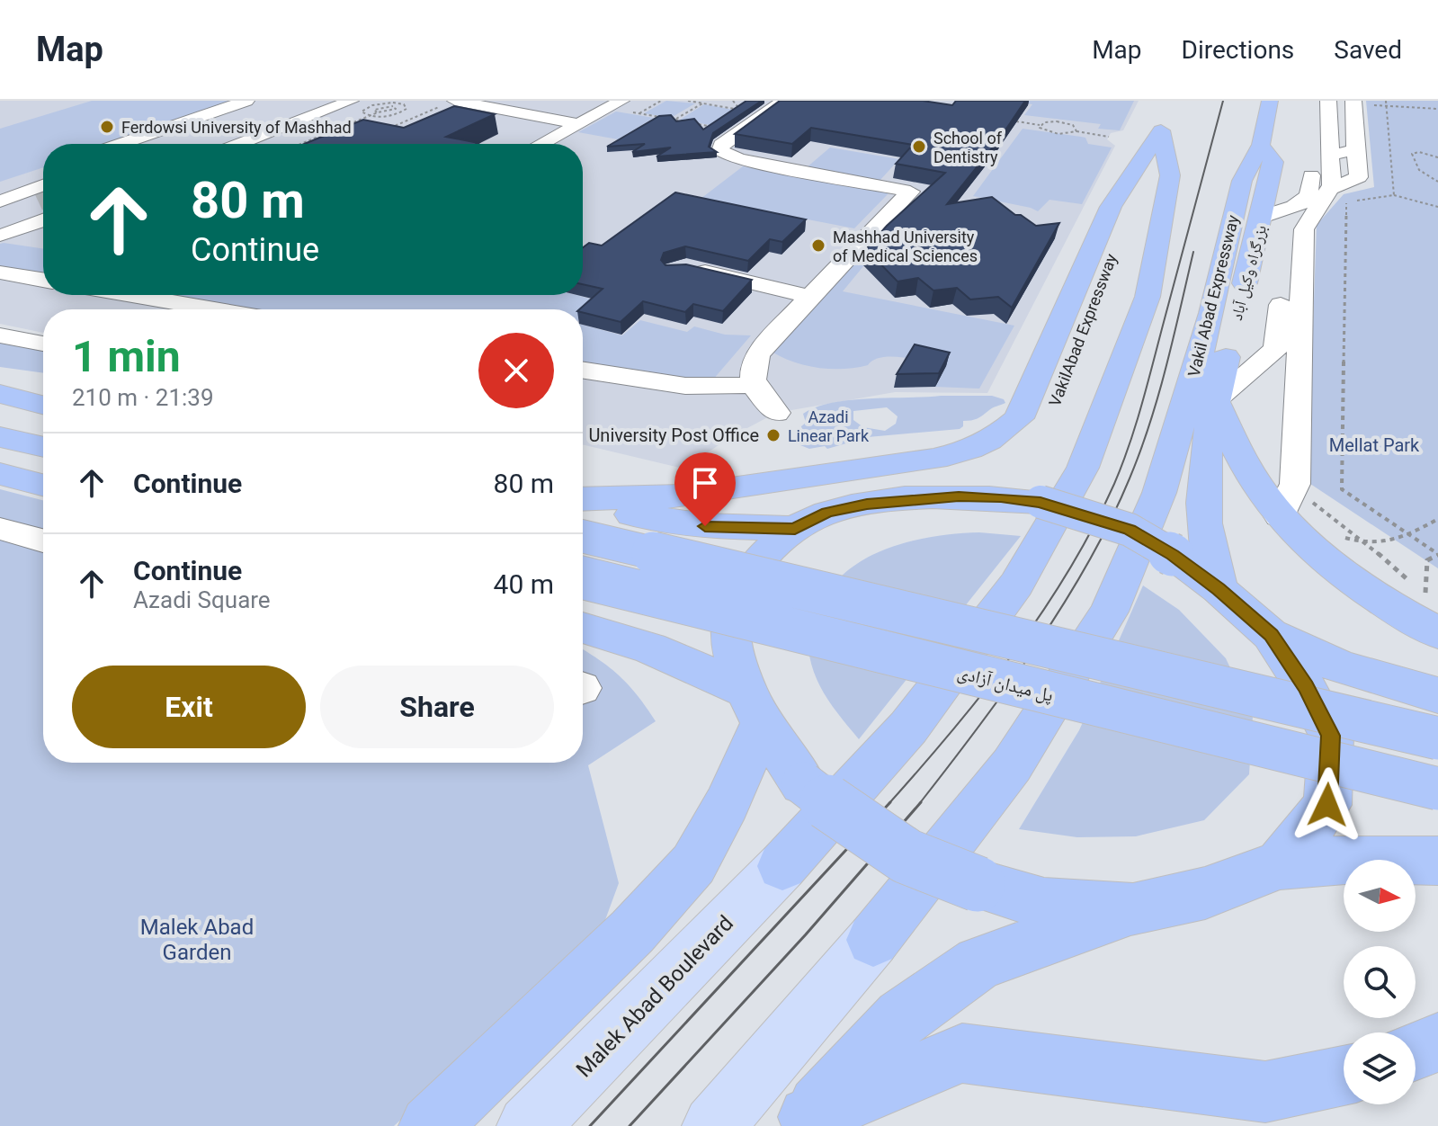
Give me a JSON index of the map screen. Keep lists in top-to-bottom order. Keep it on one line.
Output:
{"streets":{"highway":["بزرگراه وکیل آباد","Vakil Abad Expressway","VakilAbad Expressway","پل میدان آزادی"],"main road":["Malek Abad Boulevard"]},"crossings":[["بزرگراه وکیل آباد","Vakil Abad Expressway"]],"parks":["Azadi Linear Park","Mellat Park","Malek Abad Garden"],"places":["Ferdowsi University of Mashhad","School of Dentistry","Mashhad University of Medical Sciences","University Post Office"],"north":"right","page":{"header":"Map","nav":["Map","Directions","Saved"],"turn":["80 m","Continue"],"heading":["1 min","210 m · 21:39"],"list":[{"name":"Continue","value":"80 m"},{"name":"Continue","note":"Azadi Square","value":"40 m"}],"buttons":["Exit","Share"]}}
